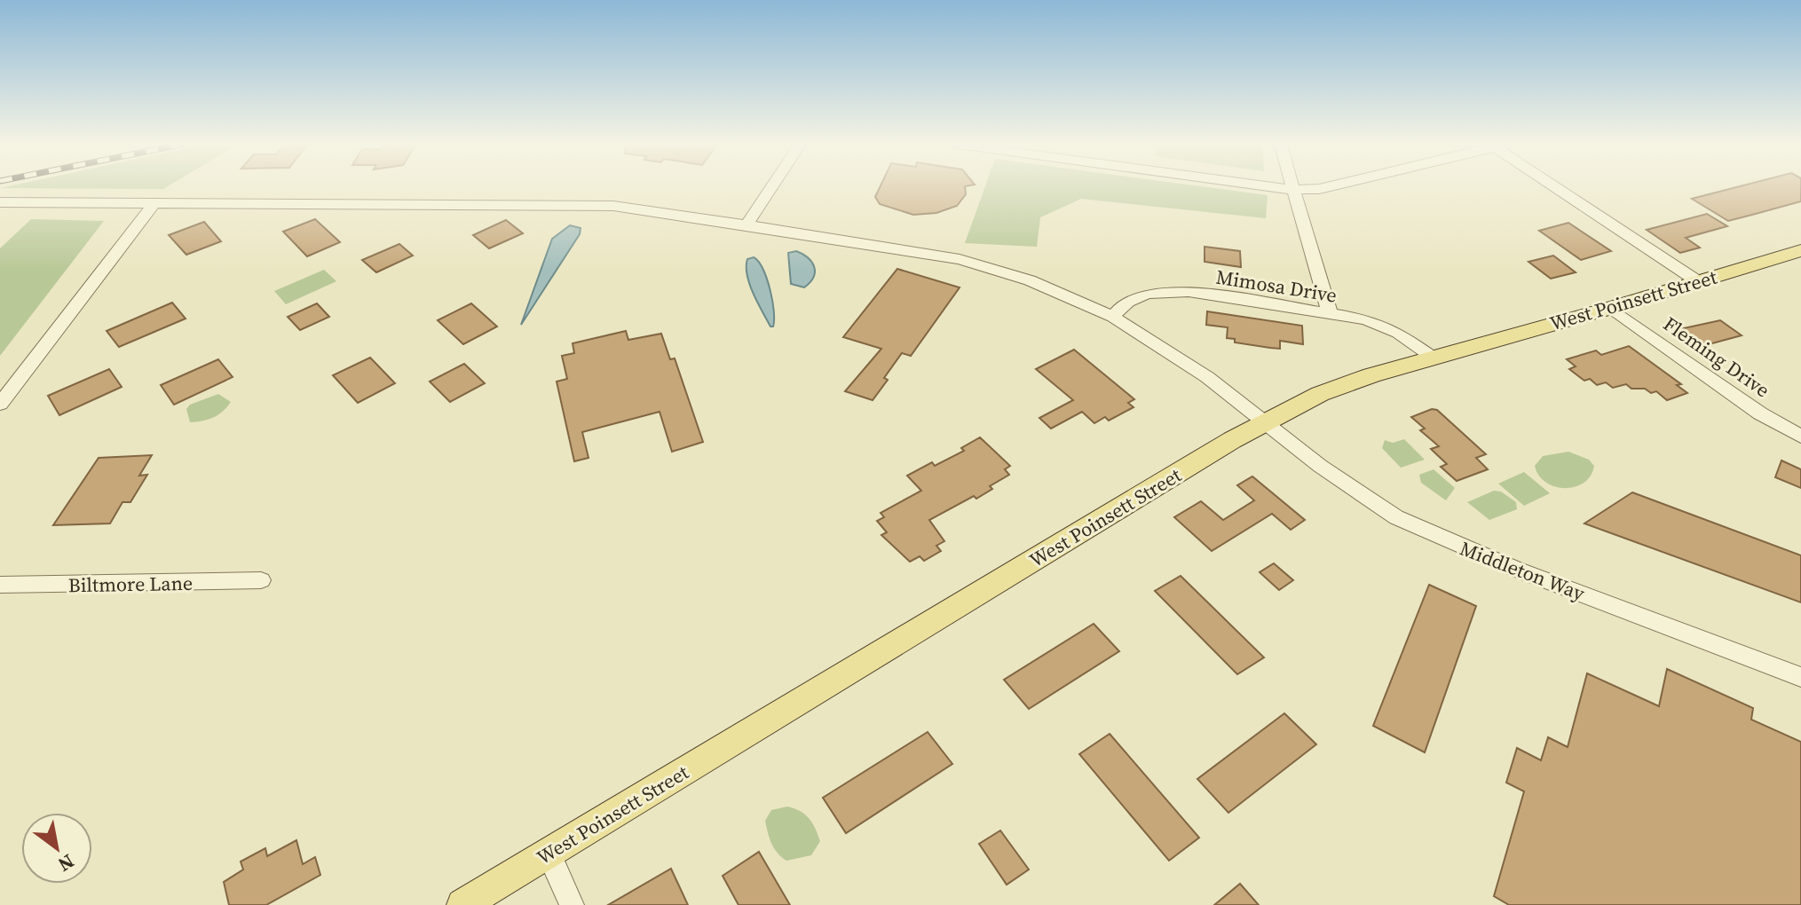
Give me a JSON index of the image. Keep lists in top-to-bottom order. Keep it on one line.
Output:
{"streets":{"main road":["West Poinsett Street"],"street":["Mimosa Drive","Fleming Drive","Middleton Way","Biltmore Lane"]},"crossings":[["Mimosa Drive","West Poinsett Street"],["Mimosa Drive","Middleton Way"],["West Poinsett Street","Fleming Drive"],["West Poinsett Street","Middleton Way"]],"north":"bottom right"}
